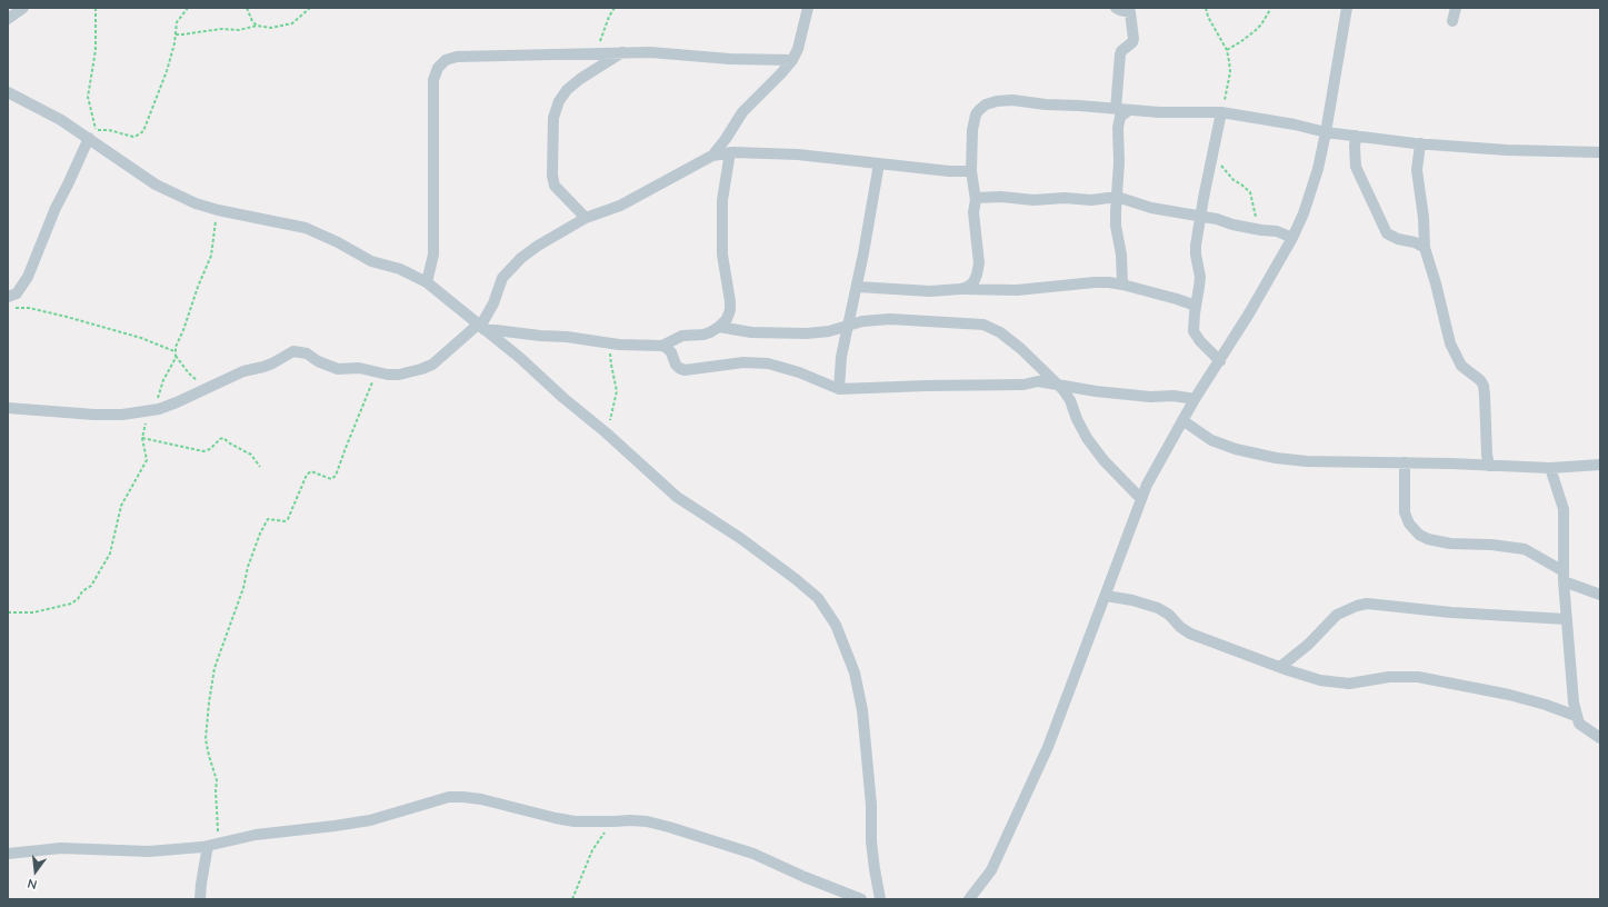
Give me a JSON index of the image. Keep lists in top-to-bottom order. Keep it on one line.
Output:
{"north":"bottom"}
